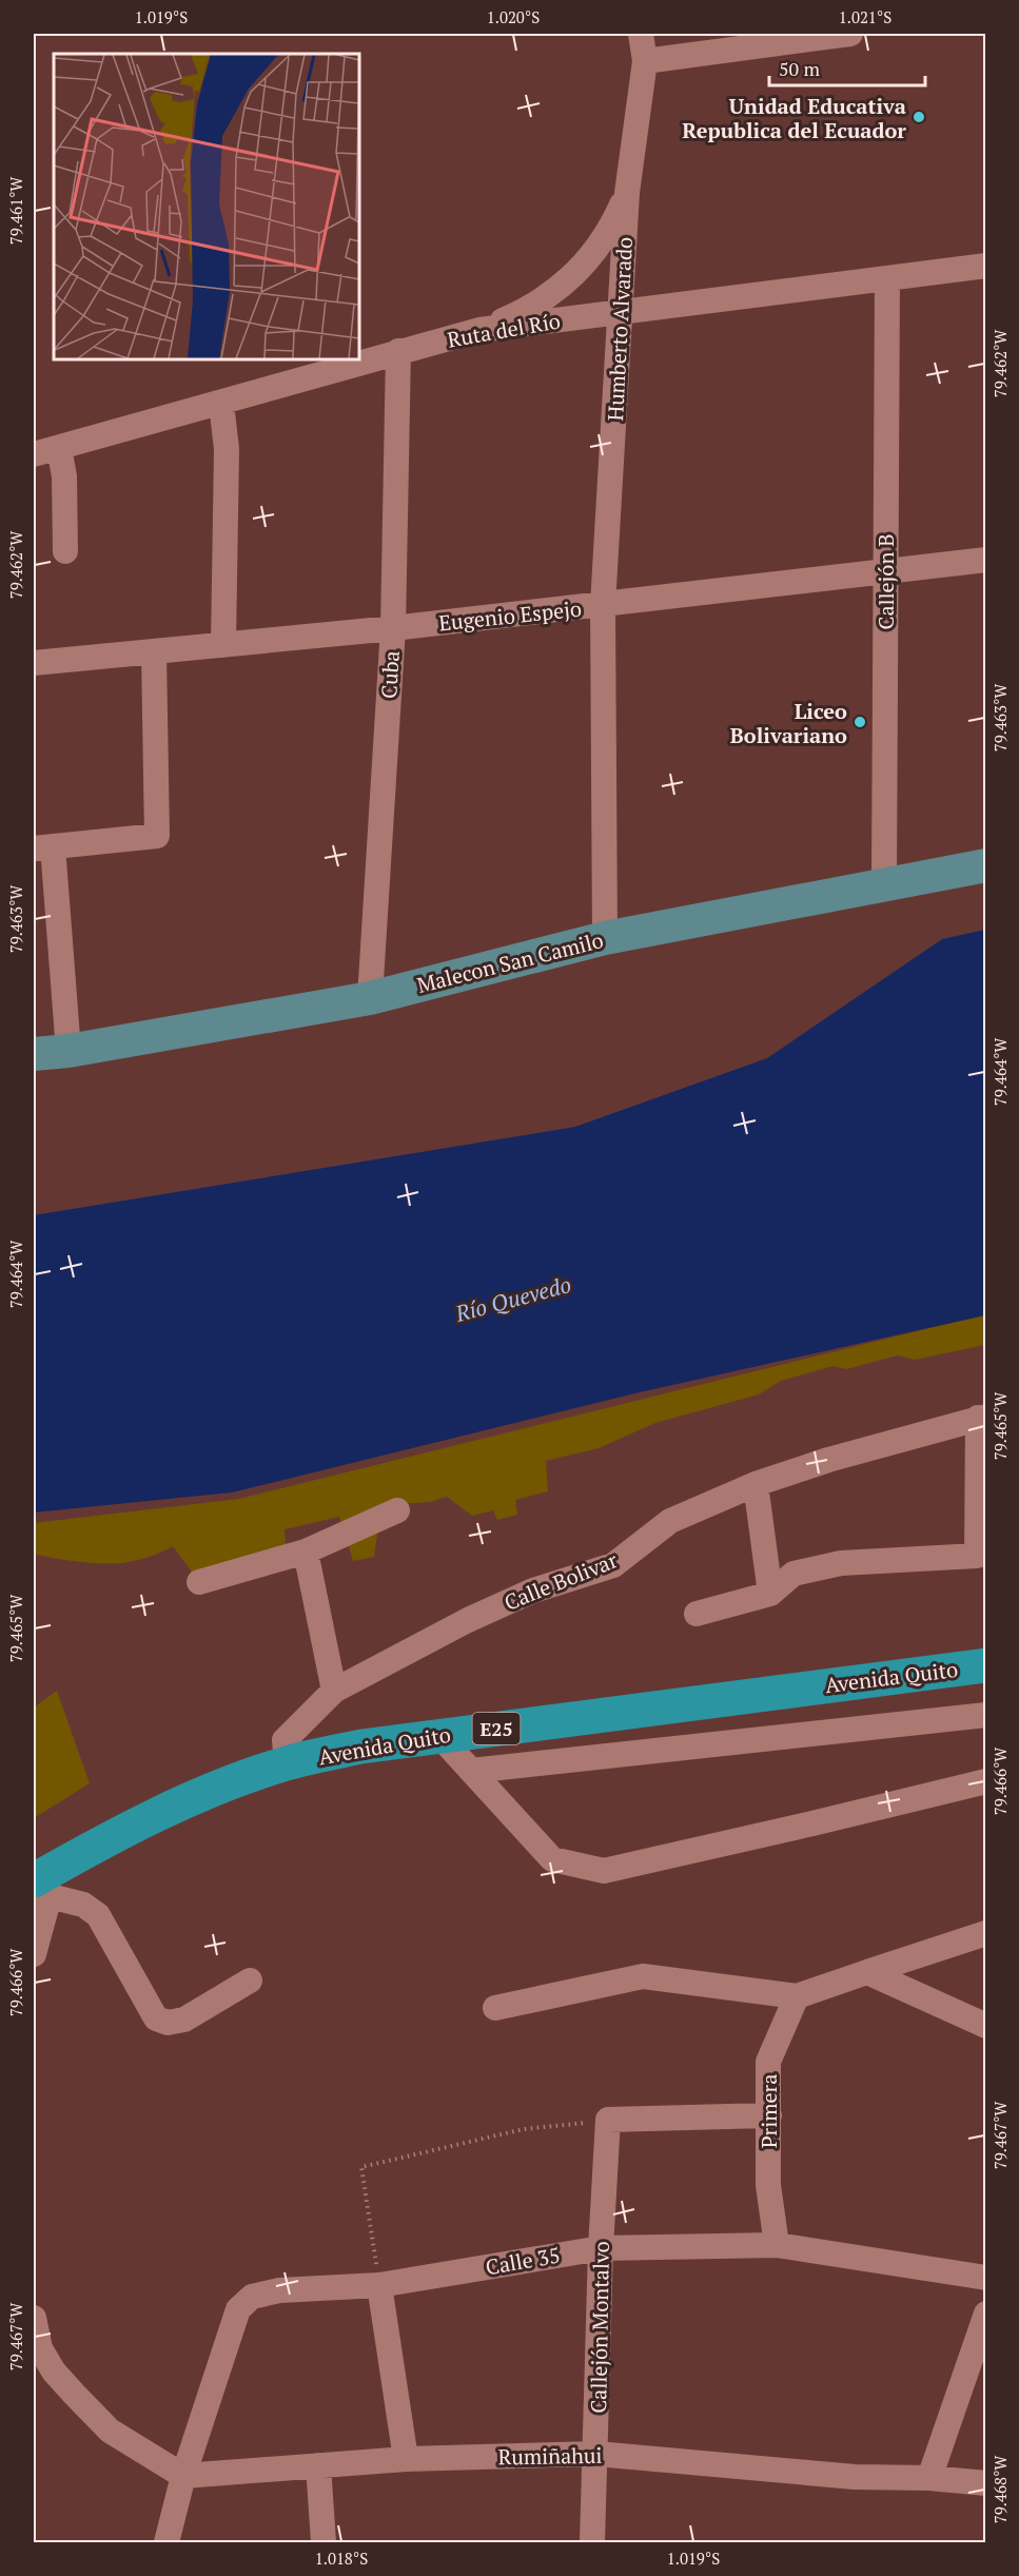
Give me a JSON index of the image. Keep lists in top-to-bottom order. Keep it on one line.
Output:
{"streets":{"highway":["Avenida Quito","E25"],"main road":["Malecon San Camilo"],"street":["Humberto Alvarado","Ruta del Río","Callejón B","Eugenio Espejo","Cuba","Calle Bolivar","Primera","Calle 35","Callejón Montalvo","Rumiñahui"]},"crossings":[["Humberto Alvarado","Ruta del Río"],["Humberto Alvarado","Eugenio Espejo"],["Humberto Alvarado","Malecon San Camilo"],["Ruta del Río","Callejón B"],["Ruta del Río","Cuba"],["Callejón B","Eugenio Espejo"],["Callejón B","Malecon San Camilo"],["Eugenio Espejo","Cuba"],["Cuba","Malecon San Camilo"],["Calle Bolivar","Avenida Quito"],["Primera","Calle 35"],["Calle 35","Callejón Montalvo"],["Calle 35","Rumiñahui"],["Callejón Montalvo","Rumiñahui"]],"water":["Río Quevedo"],"places":["Unidad Educativa Republica del Ecuador","Liceo Bolivariano"],"scale_bar":"50 m","coordinates":["1.019°S","1.020°S","1.021°S","79.461°W","79.462°W","79.463°W","79.464°W","79.465°W","79.466°W","79.467°W","79.468°W","1.018°S"]}
